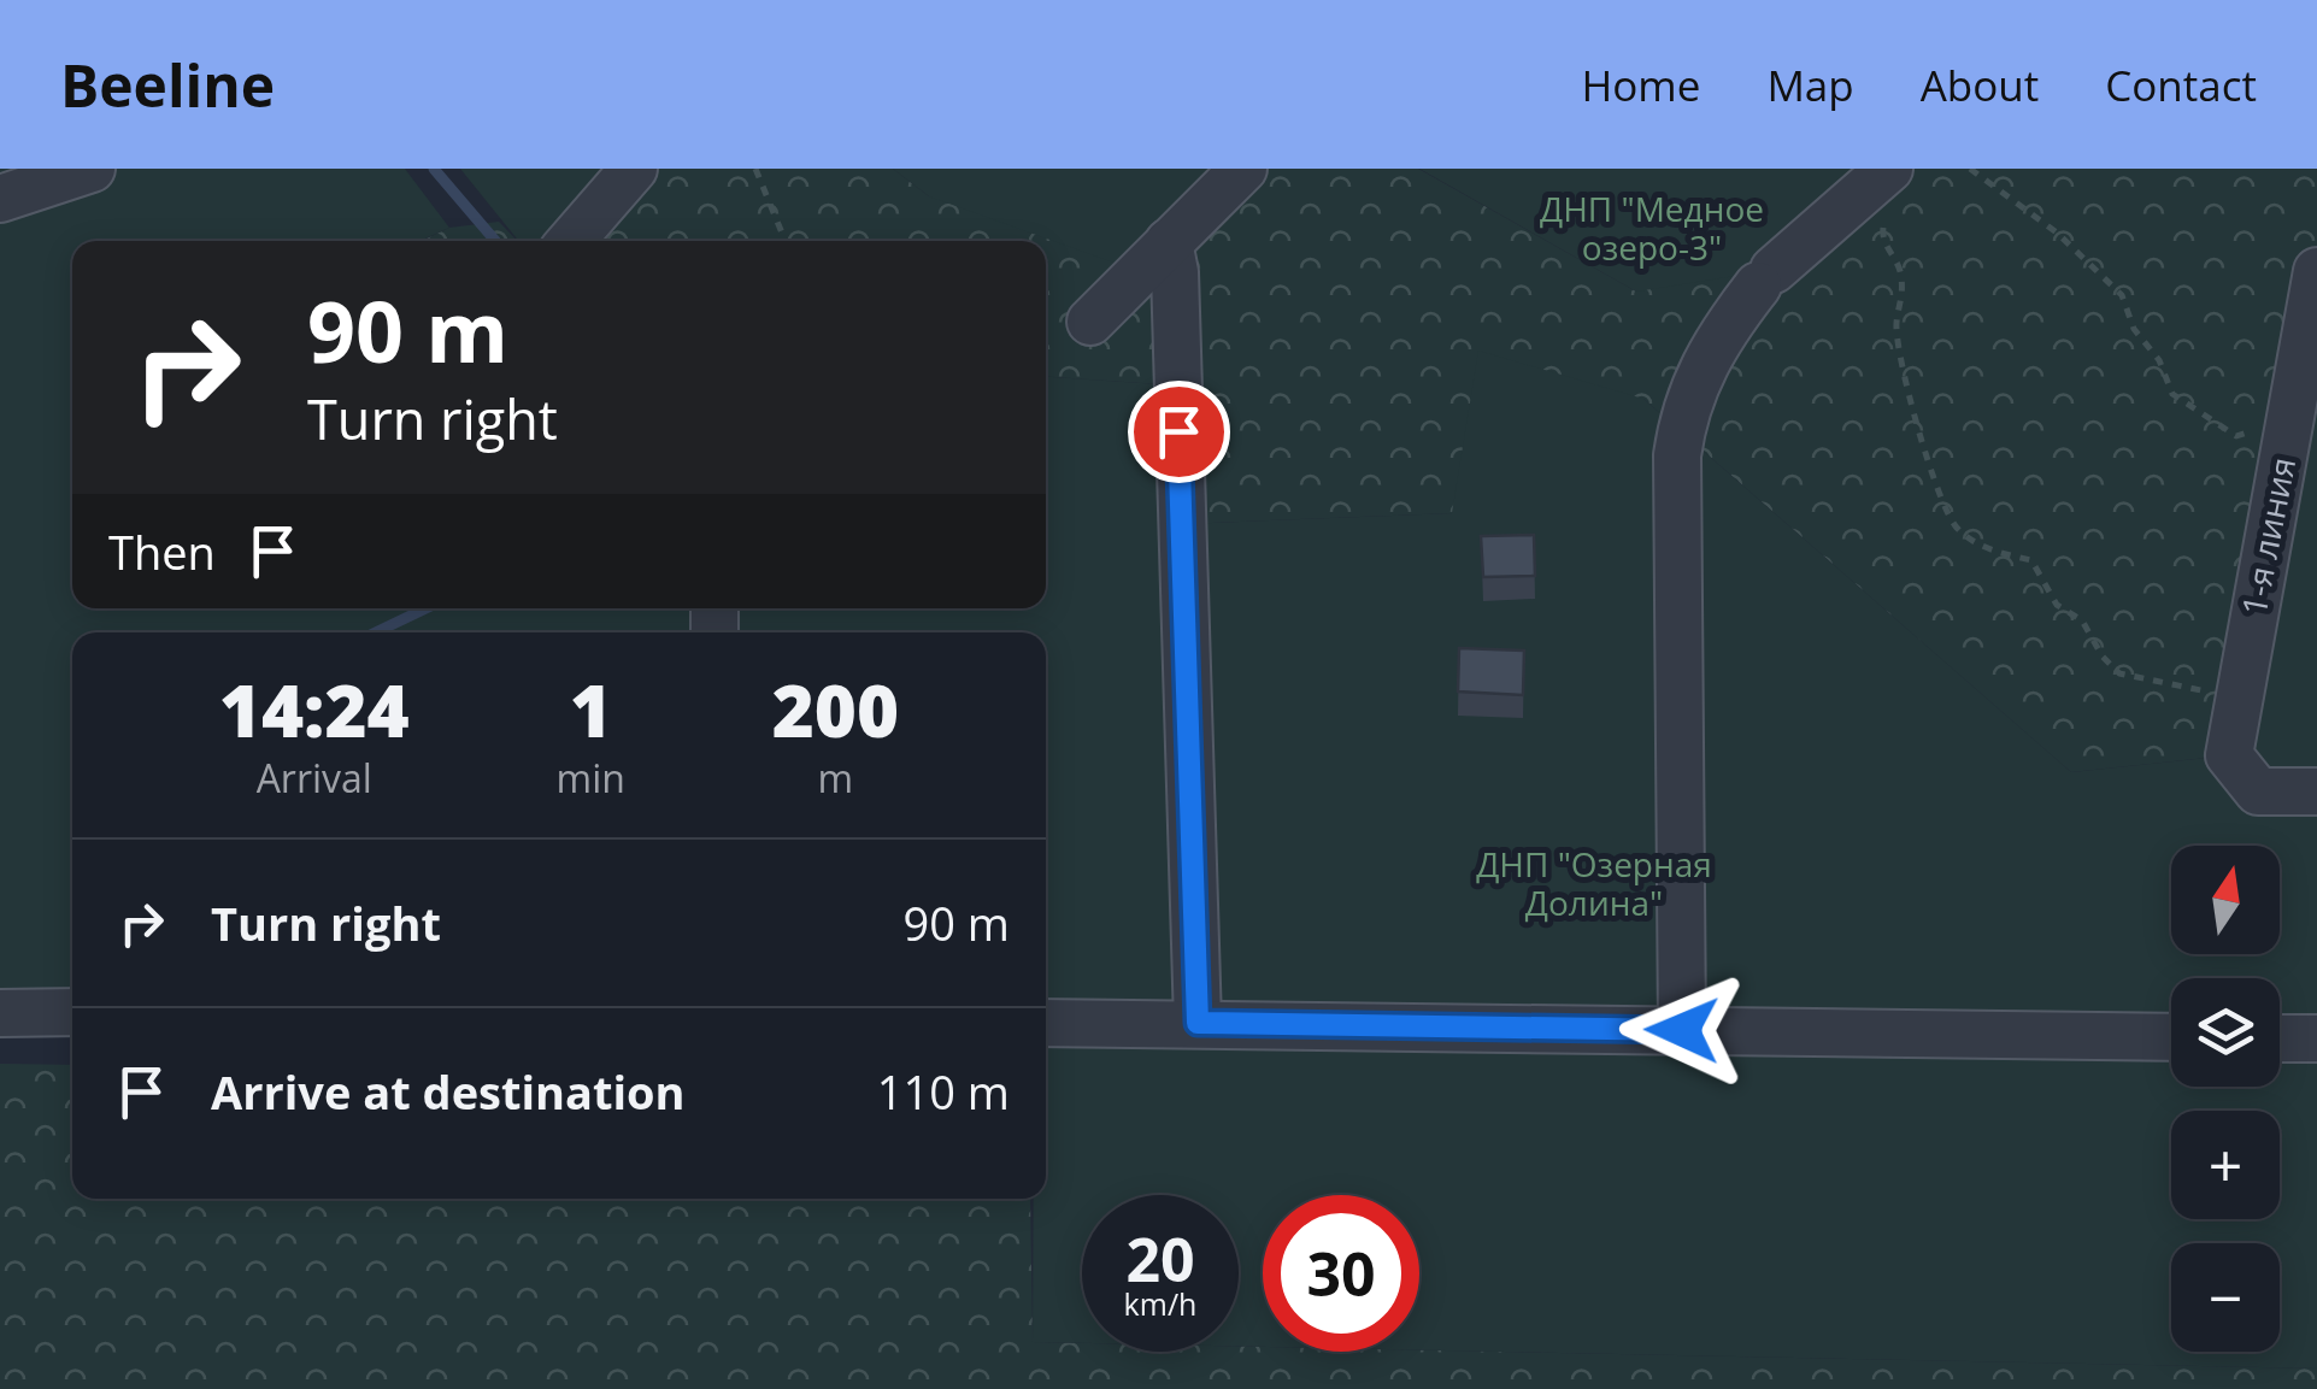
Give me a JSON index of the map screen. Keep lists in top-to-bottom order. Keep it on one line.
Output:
{"streets":{"street":["1-я линия"]},"parks":["ДНП \"Медное озеро-3\"","ДНП \"Озерная Долина\""],"north":"top","page":{"header":"Beeline","nav":["Home","Map","About","Contact"],"turn":["90 m","Turn right"],"then":"Then","eta":["14:24","Arrival","1","min","200","m"],"list":[{"name":"Turn right","value":"90 m"},{"name":"Arrive at destination","value":"110 m"}],"map_buttons":["+","−"],"speed":"20 km/h","limit":"30"}}
